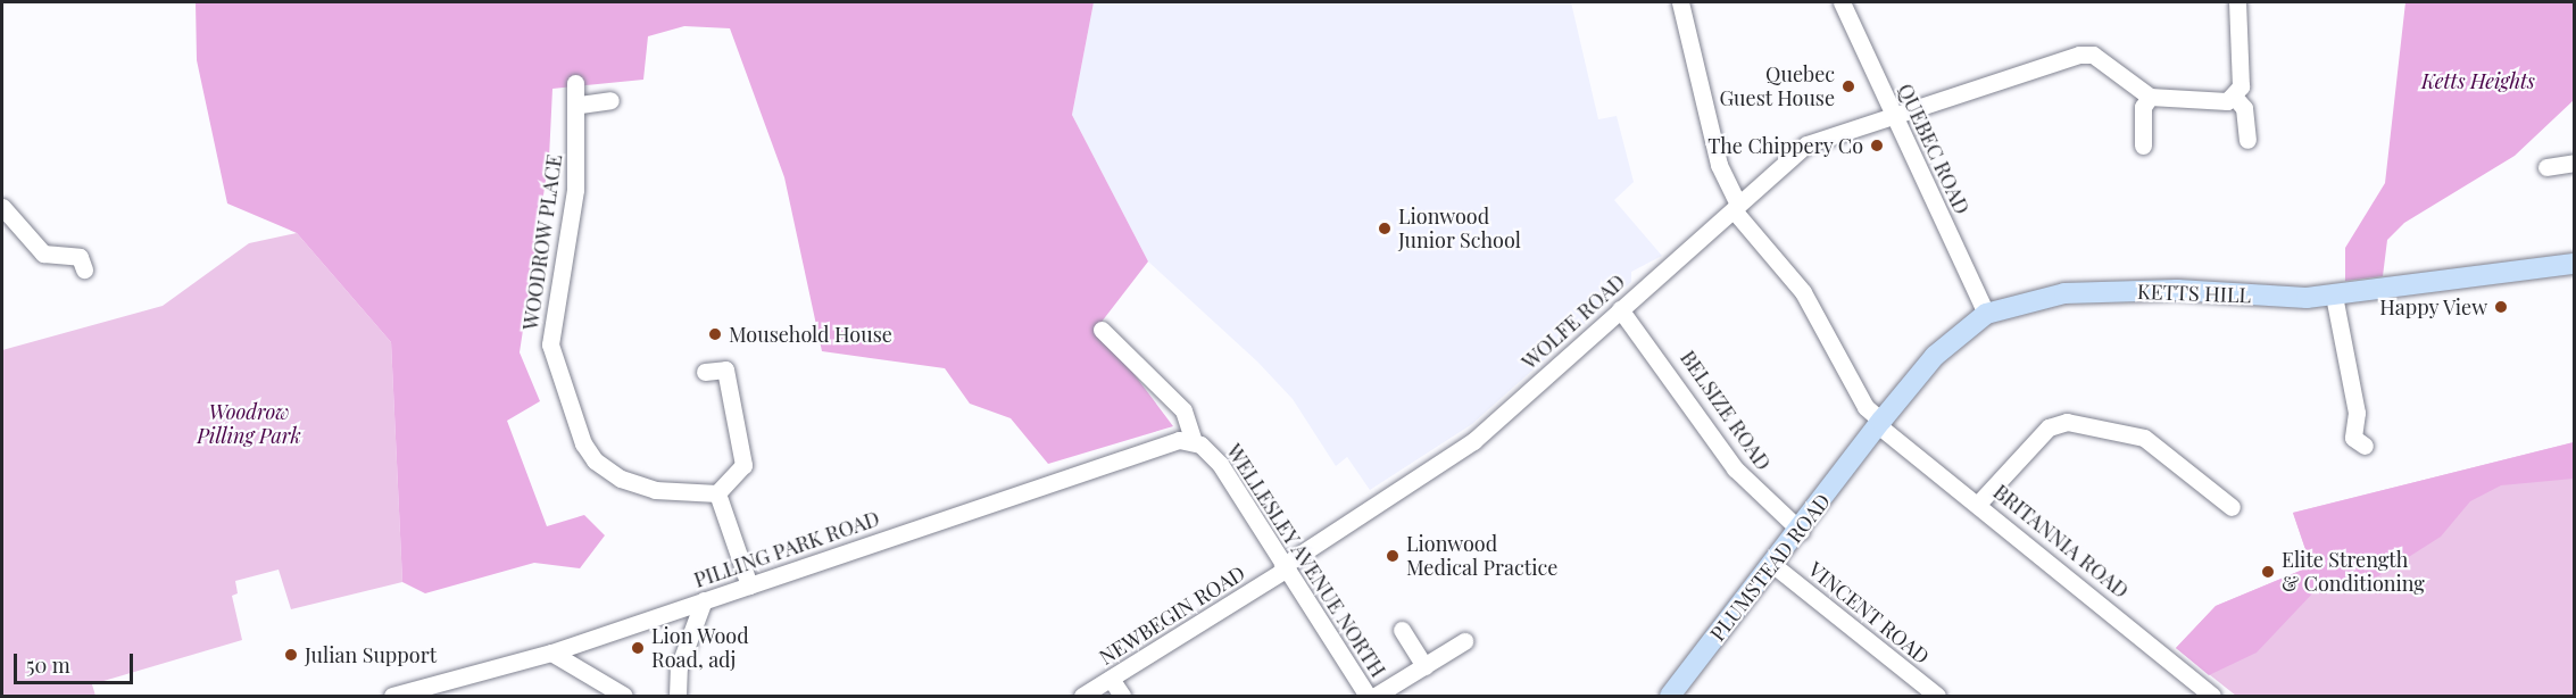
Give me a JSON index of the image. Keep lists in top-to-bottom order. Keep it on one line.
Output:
{"streets":{"main road":["KETTS HILL","PLUMSTEAD ROAD"],"street":["QUEBEC ROAD","WOODROW PLACE","WOLFE ROAD","BELSIZE ROAD","BRITANNIA ROAD","PILLING PARK ROAD","WELLESLEY AVENUE NORTH","VINCENT ROAD","NEWBEGIN ROAD"]},"crossings":[["QUEBEC ROAD","KETTS HILL"],["QUEBEC ROAD","WOLFE ROAD"],["KETTS HILL","BRITANNIA ROAD"],["KETTS HILL","PLUMSTEAD ROAD"],["WOLFE ROAD","BELSIZE ROAD"],["WOLFE ROAD","BRITANNIA ROAD"],["WOLFE ROAD","WELLESLEY AVENUE NORTH"],["WOLFE ROAD","NEWBEGIN ROAD"],["BELSIZE ROAD","PLUMSTEAD ROAD"],["BRITANNIA ROAD","PLUMSTEAD ROAD"],["PILLING PARK ROAD","WELLESLEY AVENUE NORTH"],["WELLESLEY AVENUE NORTH","NEWBEGIN ROAD"],["PLUMSTEAD ROAD","VINCENT ROAD"]],"parks":["Ketts Heights","Woodrow Pilling Park"],"places":["Quebec Guest House","The Chippery Co","Lionwood Junior School","Happy View","Mousehold House","Lionwood Medical Practice","Elite Strength & Conditioning","Lion Wood Road, adj","Julian Support"],"scale_bar":"50 m"}
